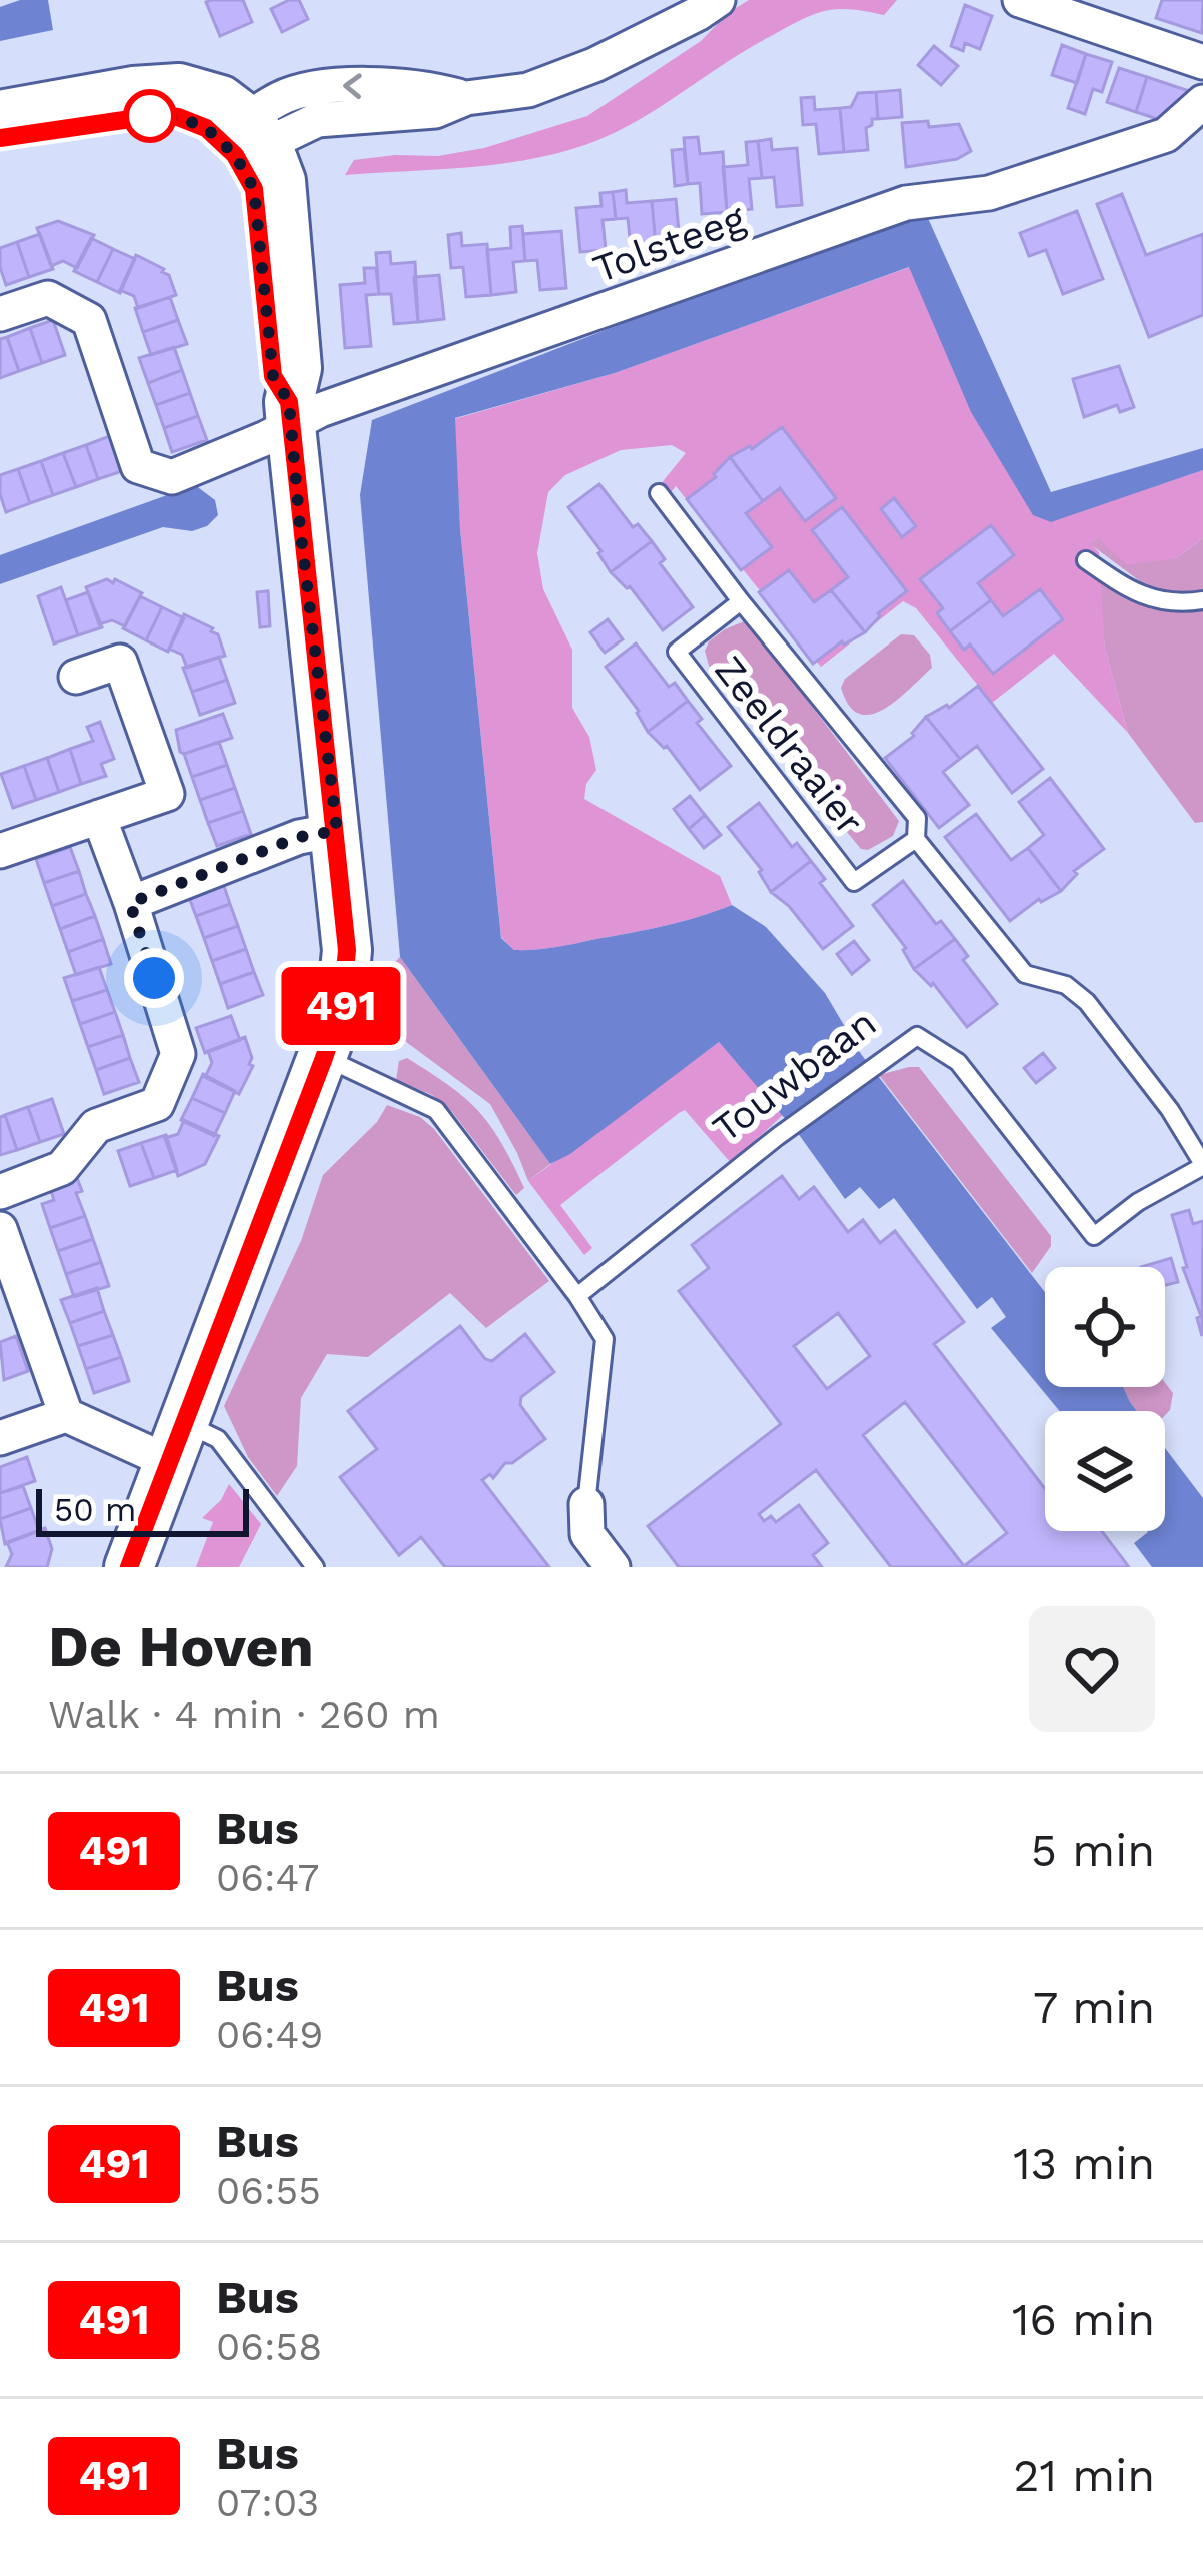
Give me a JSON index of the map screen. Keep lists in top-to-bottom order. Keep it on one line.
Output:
{"streets":{"street":["Tolsteeg"],"lane":["Zeeldraaier","Touwbaan"]},"crossings":[["Zeeldraaier","Touwbaan"]],"lines":["bus line 491"],"scale_bar":"50 m","page":{"on_map":"491","scale":"50 m","heading":["De Hoven","Walk · 4 min · 260 m"],"list":[{"mark":"491","name":"Bus","note":"06:47","value":"5 min"},{"mark":"491","name":"Bus","note":"06:49","value":"7 min"},{"mark":"491","name":"Bus","note":"06:55","value":"13 min"},{"mark":"491","name":"Bus","note":"06:58","value":"16 min"},{"mark":"491","name":"Bus","note":"07:03","value":"21 min"}]}}
